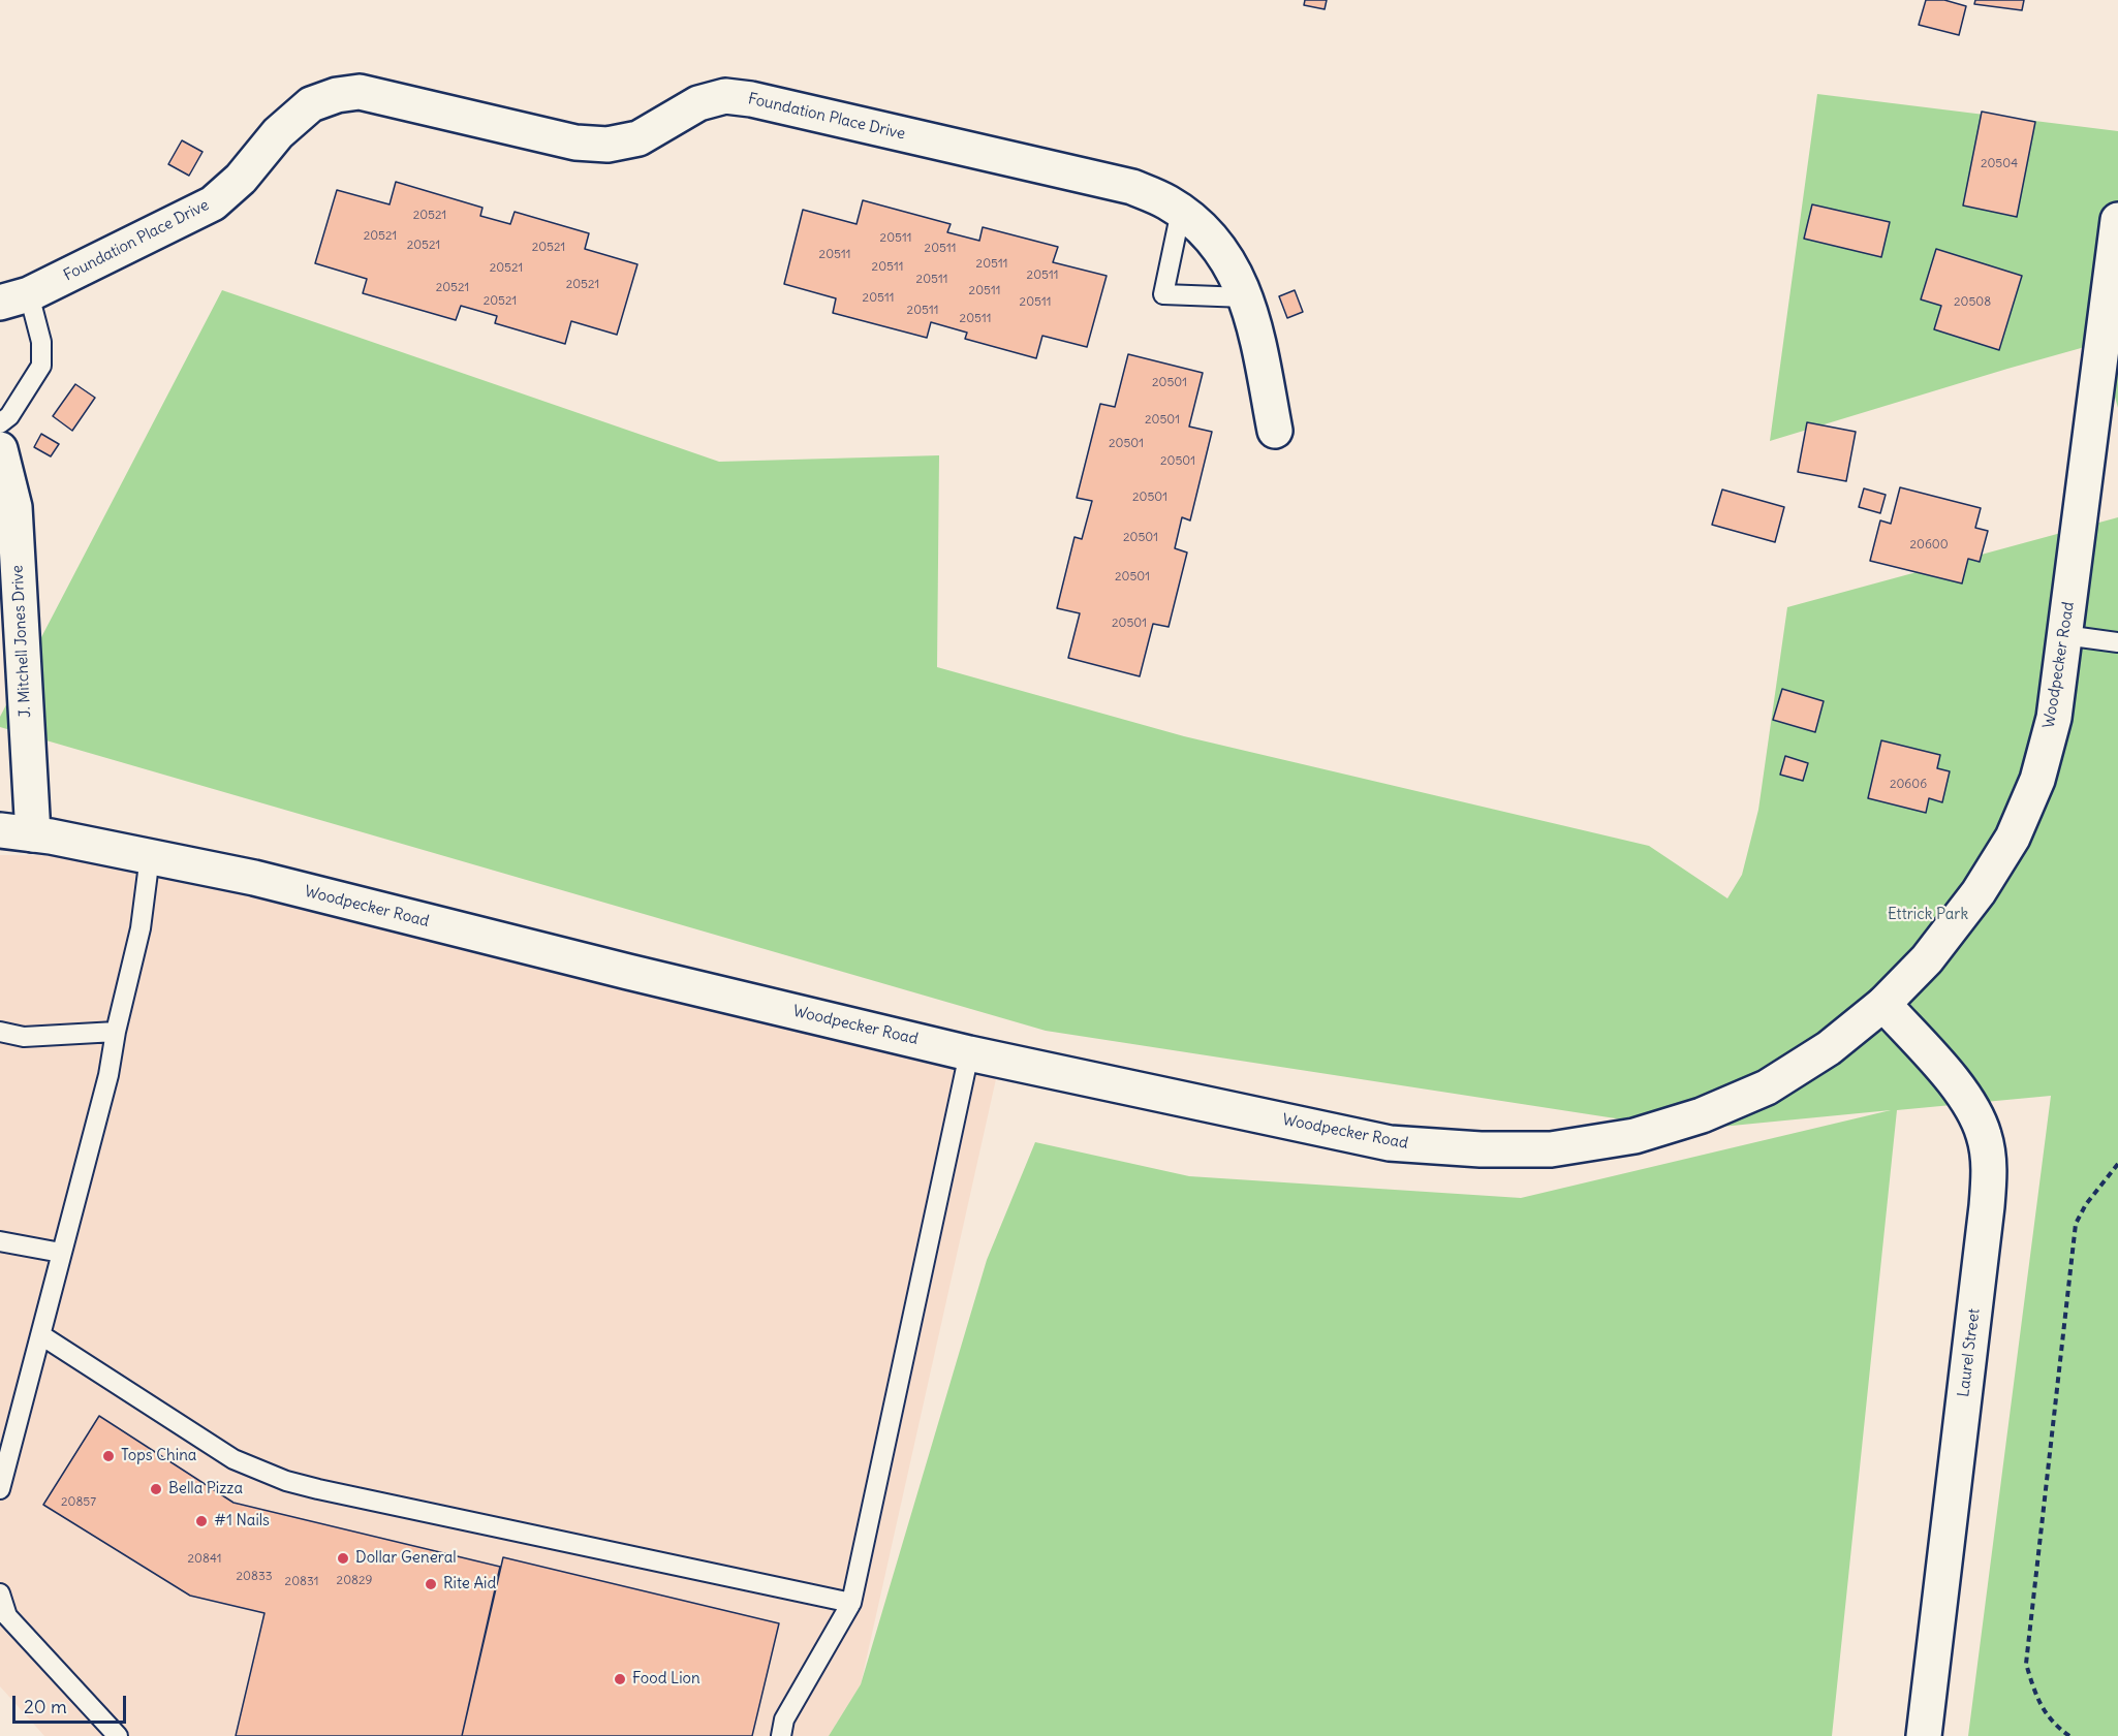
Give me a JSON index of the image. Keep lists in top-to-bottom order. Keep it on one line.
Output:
{"streets":{"main road":["Foundation Place Drive","J. Mitchell Jones Drive","Woodpecker Road","Laurel Street"]},"crossings":[["J. Mitchell Jones Drive","Woodpecker Road"],["Woodpecker Road","Laurel Street"]],"parks":["Ettrick Park"],"places":["Tops China","Bella Pizza","#1 Nails","Dollar General","Rite Aid","Food Lion"],"house_numbers":["20504","20521","20521","20511","20521","20521","20511","20511","20511","20511","20521","20511","20511","20521","20521","20511","20511","20521","20511","20508","20511","20511","20501","20501","20501","20501","20501","20501","20600","20501","20501","20606","20857","20841","20833","20829","20831"],"scale_bar":"20 m"}
